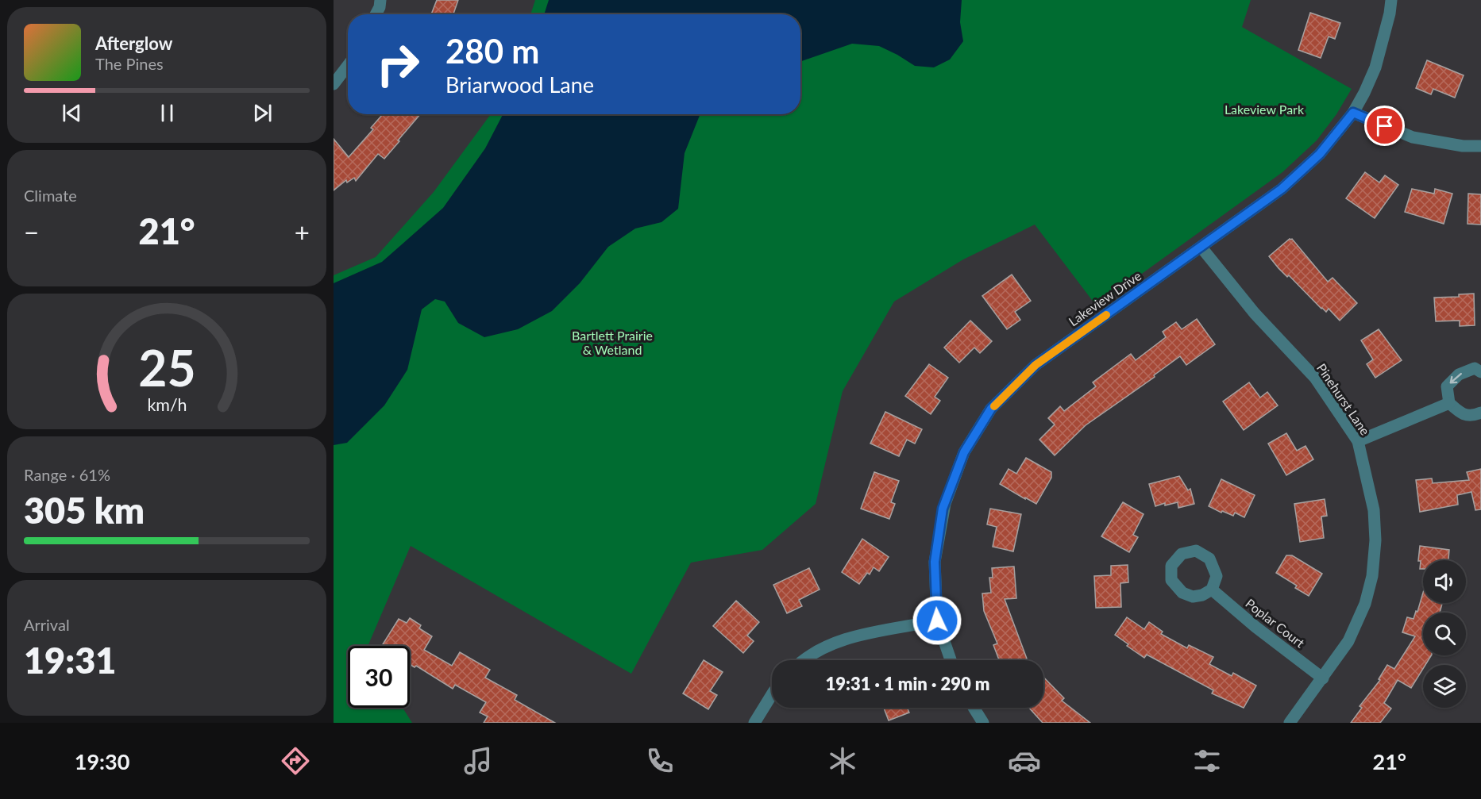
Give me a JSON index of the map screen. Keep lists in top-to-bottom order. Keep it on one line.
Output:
{"streets":{"street":["Lakeview Drive","Pinehurst Lane","Poplar Court"]},"crossings":[["Lakeview Drive","Pinehurst Lane"],["Pinehurst Lane","Poplar Court"]],"parks":["Lakeview Park","Bartlett Prairie & Wetland"],"page":{"turn":["280 m","Briarwood Lane"],"song":["Afterglow","The Pines"],"tile":["Climate",["Range · 61%","305 km"],["Arrival","19:31"]],"heat":["−","21°","+"],"limit":"30","trip":"19:31 · 1 min · 290 m","tabs":["19:30","21°"],"gauge":["25","km/h"]}}
